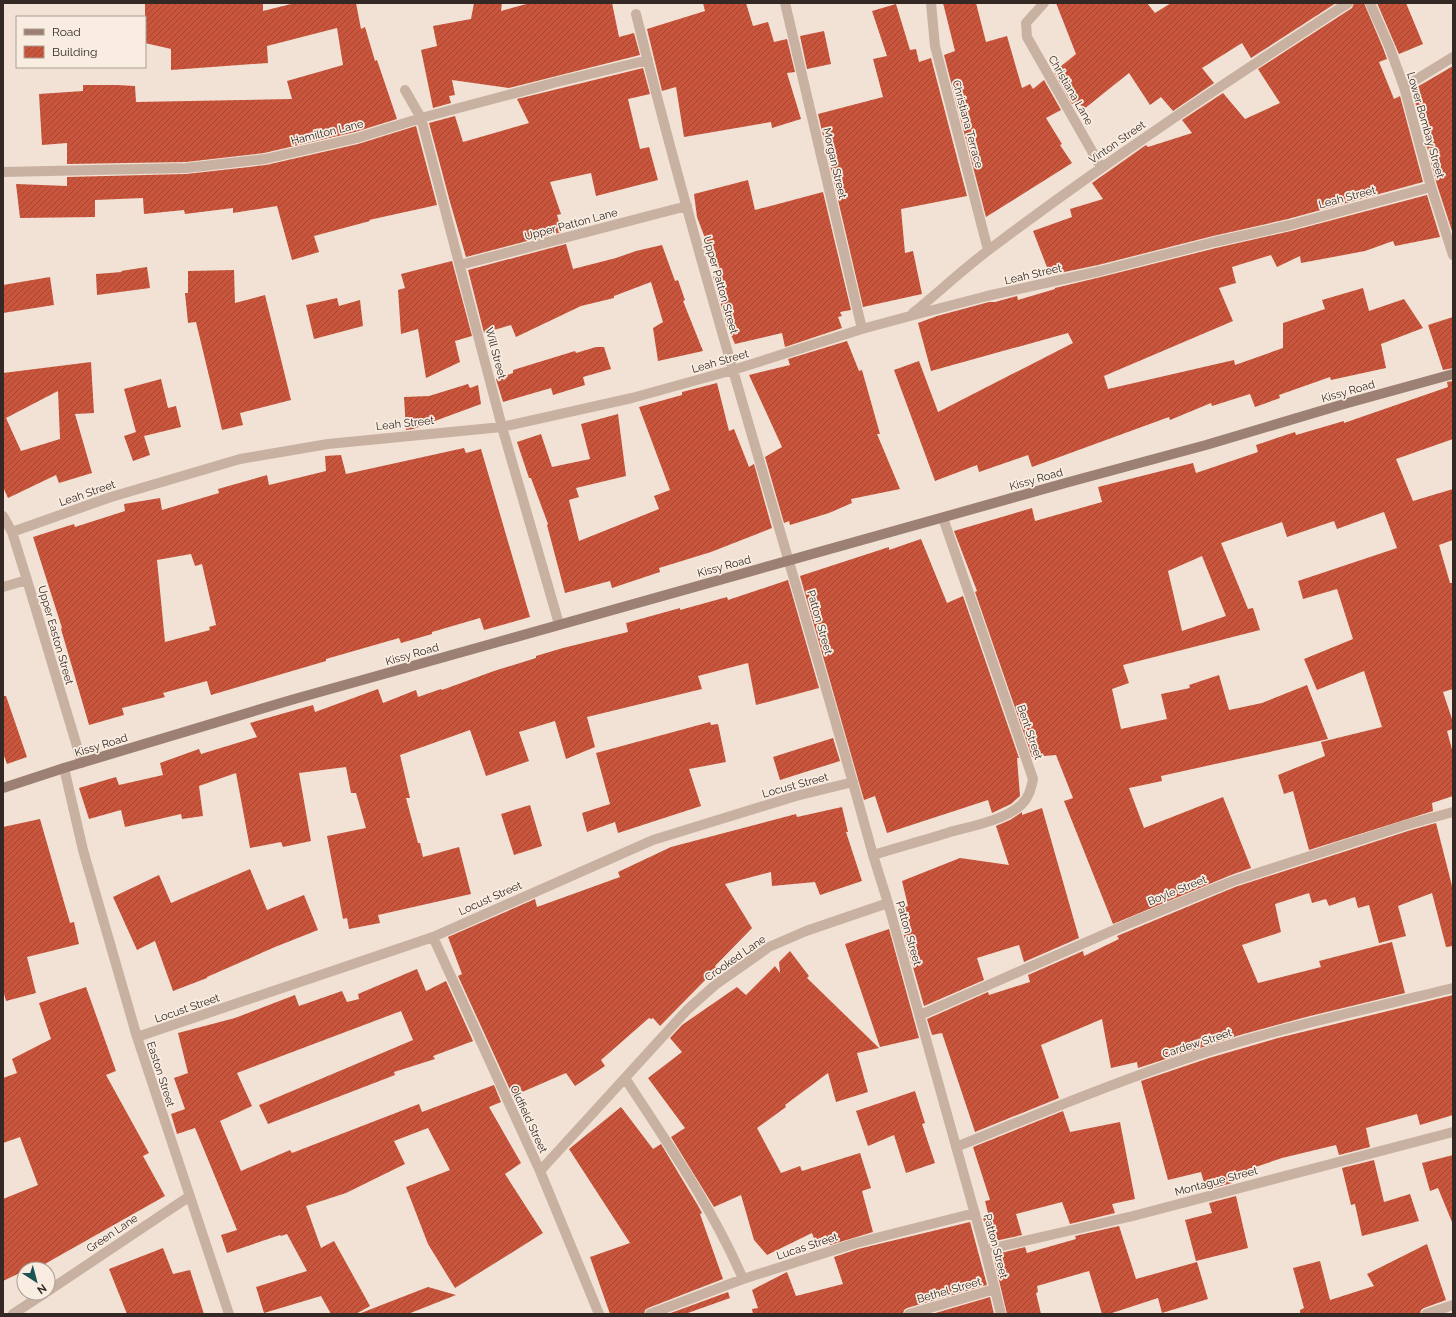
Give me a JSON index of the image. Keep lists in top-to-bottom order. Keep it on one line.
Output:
{"streets":{"main road":["Kissy Road"],"street":["Christiana Lane","Christiana Terrace","Lower Bombay Street","Hamilton Lane","Vinton Street","Morgan Street","Leah Street","Upper Patton Lane","Upper Patton Street","Will Street","Patton Street","Upper Easton Street","Bent Street","Locust Street","Boyle Street","Crooked Lane","Cardew Street","Easton Street","Oldfield Street","Montague Street","Green Lane","Lucas Street","Bethel Street"]},"crossings":[["Christiana Lane","Vinton Street"],["Christiana Terrace","Vinton Street"],["Lower Bombay Street","Leah Street"],["Hamilton Lane","Upper Patton Street"],["Hamilton Lane","Will Street"],["Vinton Street","Leah Street"],["Morgan Street","Leah Street"],["Leah Street","Upper Patton Street"],["Leah Street","Will Street"],["Leah Street","Upper Easton Street"],["Upper Patton Lane","Upper Patton Street"],["Upper Patton Lane","Will Street"],["Upper Patton Street","Kissy Road"],["Upper Patton Street","Patton Street"],["Will Street","Kissy Road"],["Kissy Road","Patton Street"],["Kissy Road","Upper Easton Street"],["Kissy Road","Bent Street"],["Kissy Road","Easton Street"],["Patton Street","Bent Street"],["Patton Street","Locust Street"],["Patton Street","Boyle Street"],["Patton Street","Crooked Lane"],["Patton Street","Cardew Street"],["Patton Street","Montague Street"],["Patton Street","Lucas Street"],["Patton Street","Bethel Street"],["Locust Street","Easton Street"],["Locust Street","Oldfield Street"],["Crooked Lane","Oldfield Street"],["Easton Street","Green Lane"]],"legend":["Road","Building"],"north":"bottom right"}
